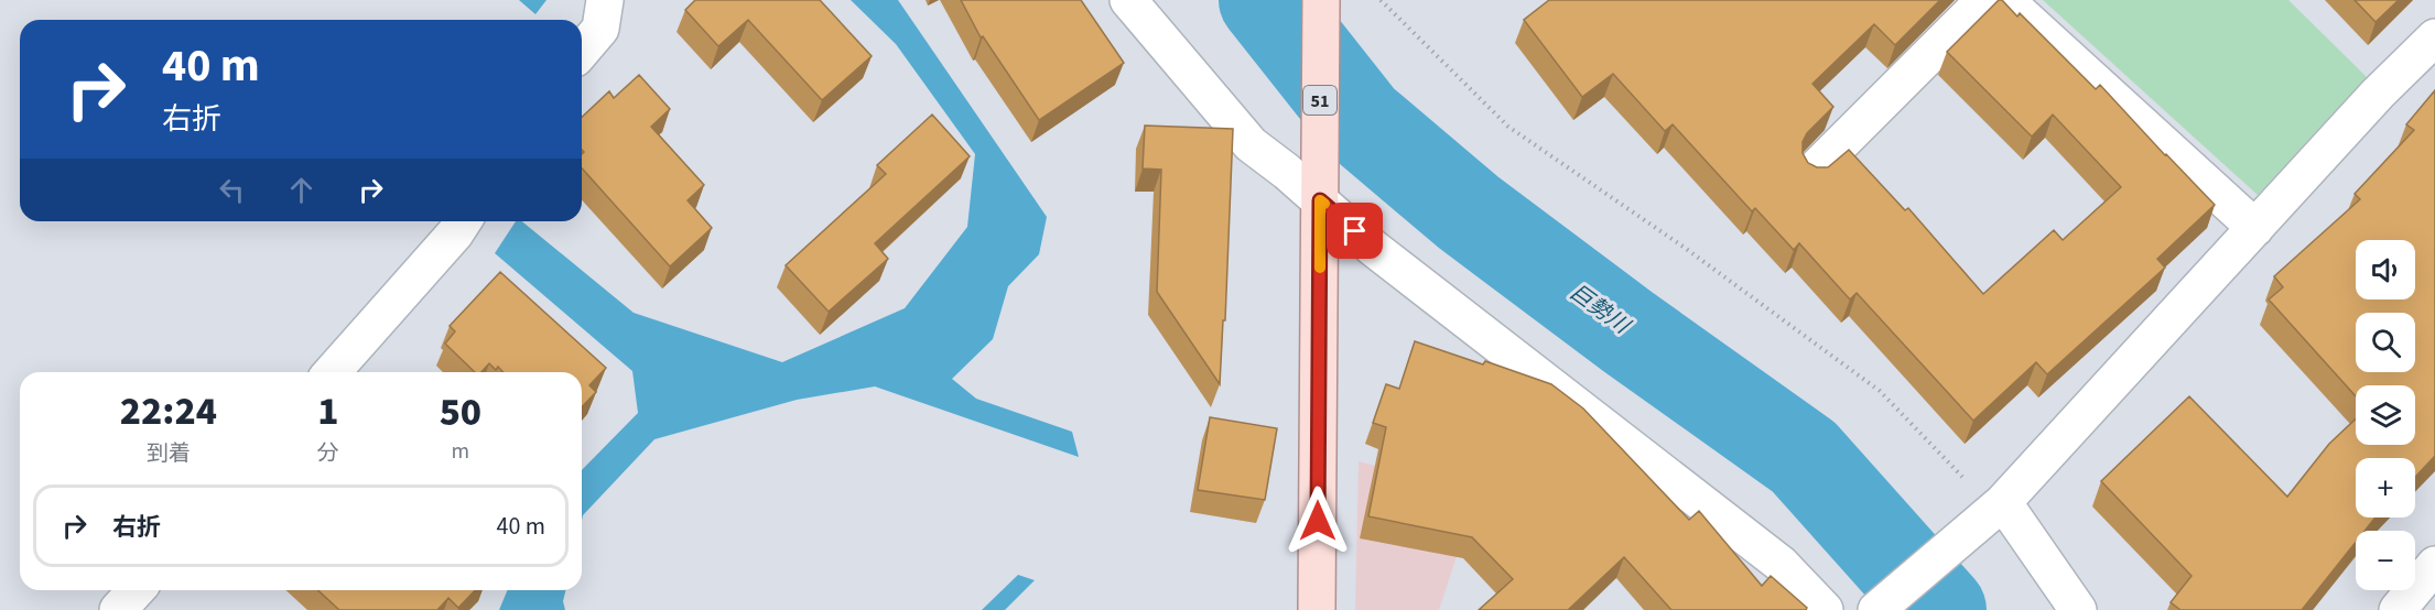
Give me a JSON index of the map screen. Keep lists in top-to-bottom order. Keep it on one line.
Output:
{"streets":{"main road":["51"]},"water":["巨勢川"],"page":{"turn":["40 m","右折"],"map_buttons":["+","−"],"eta":["22:24","到着","1","分","50","m"],"list":[{"name":"右折","value":"40 m"}]}}
